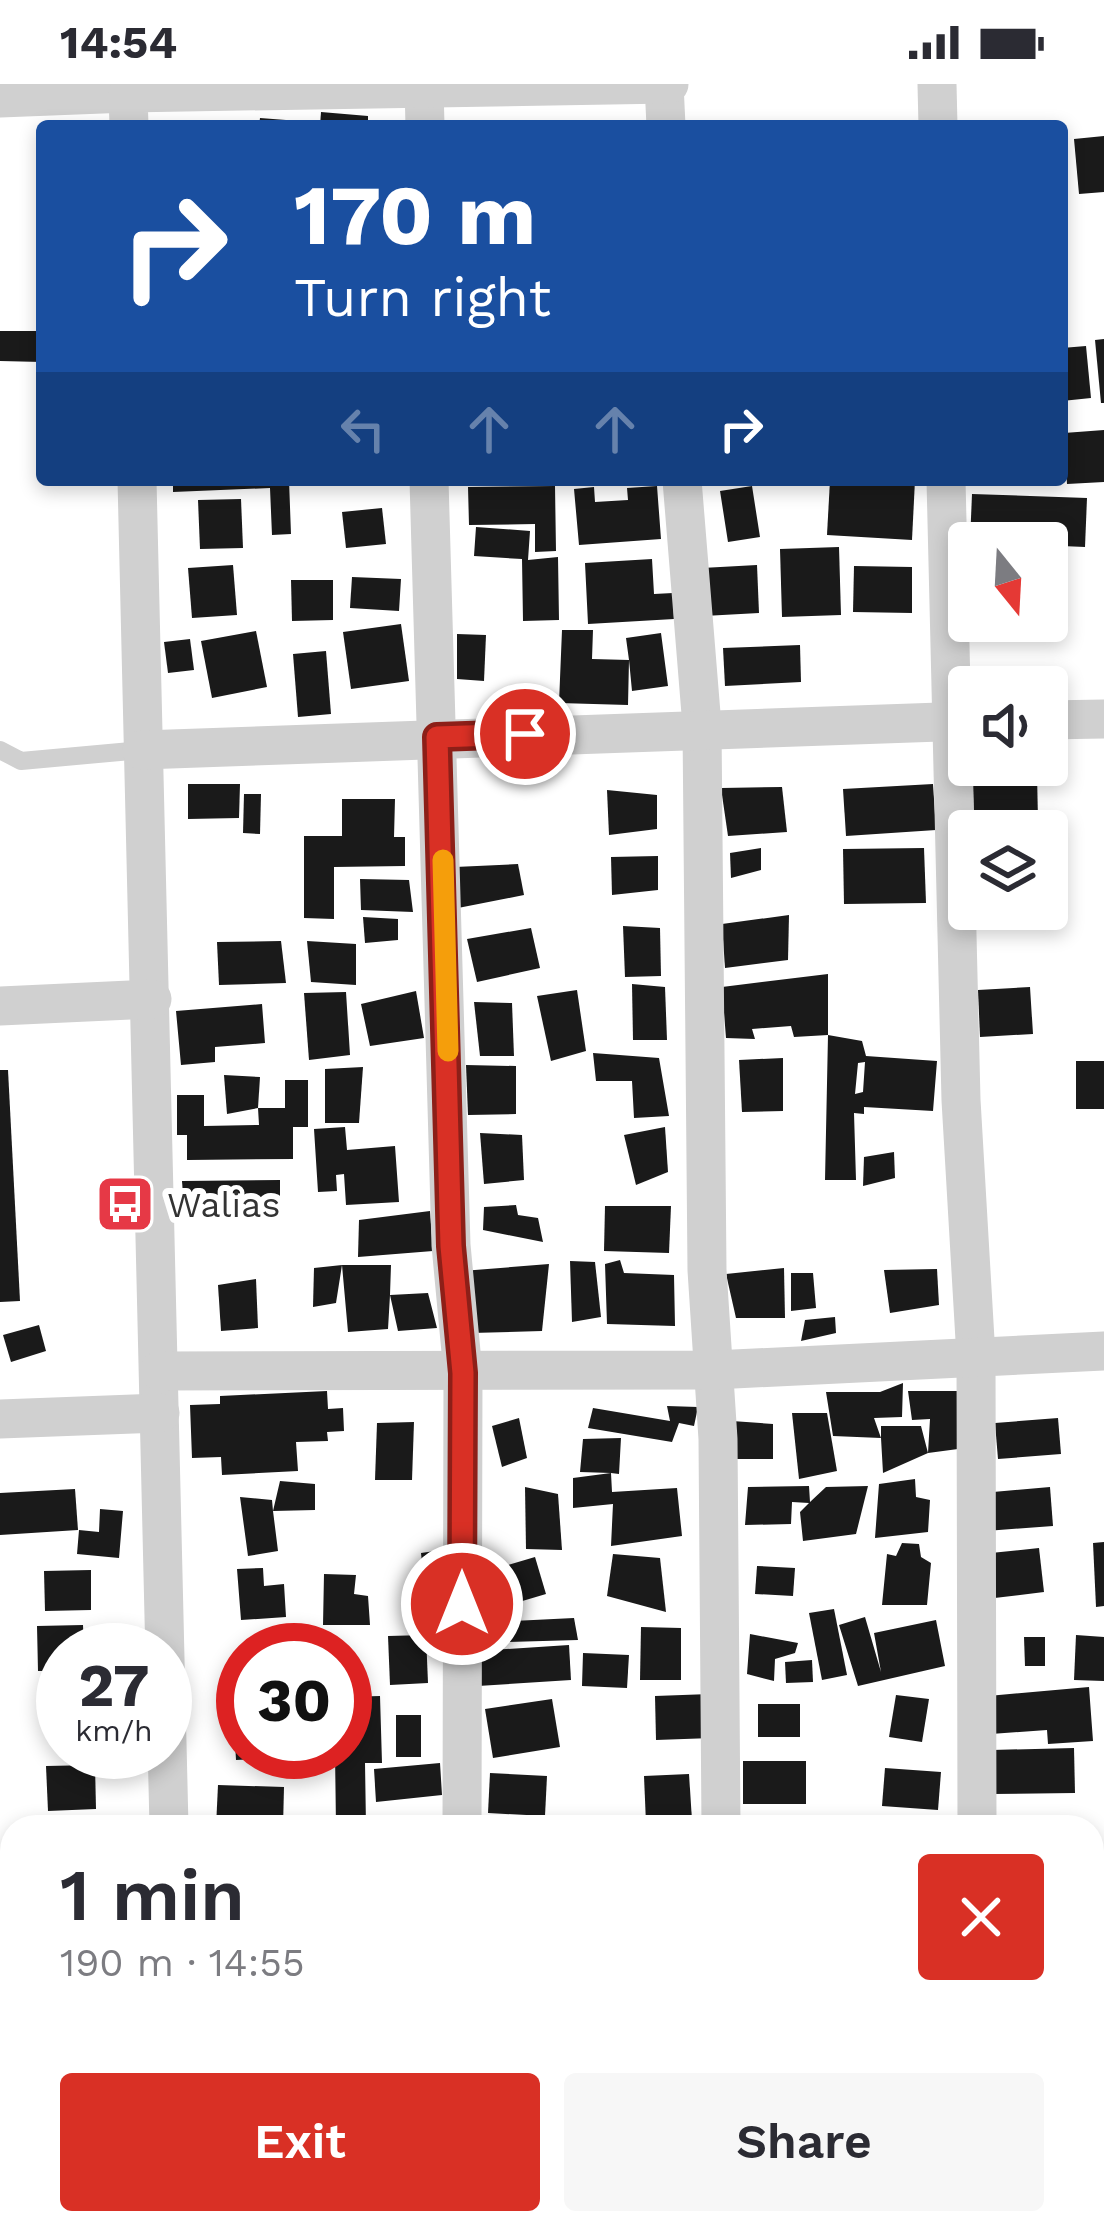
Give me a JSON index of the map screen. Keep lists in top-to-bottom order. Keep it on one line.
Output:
{"places":{"bus stop":["Walias"]},"north":"bottom","page":{"status":"14:54","turn":["170 m","Turn right"],"speed":"27 km/h","limit":"30","heading":["1 min","190 m · 14:55"],"buttons":["Exit","Share"]}}
